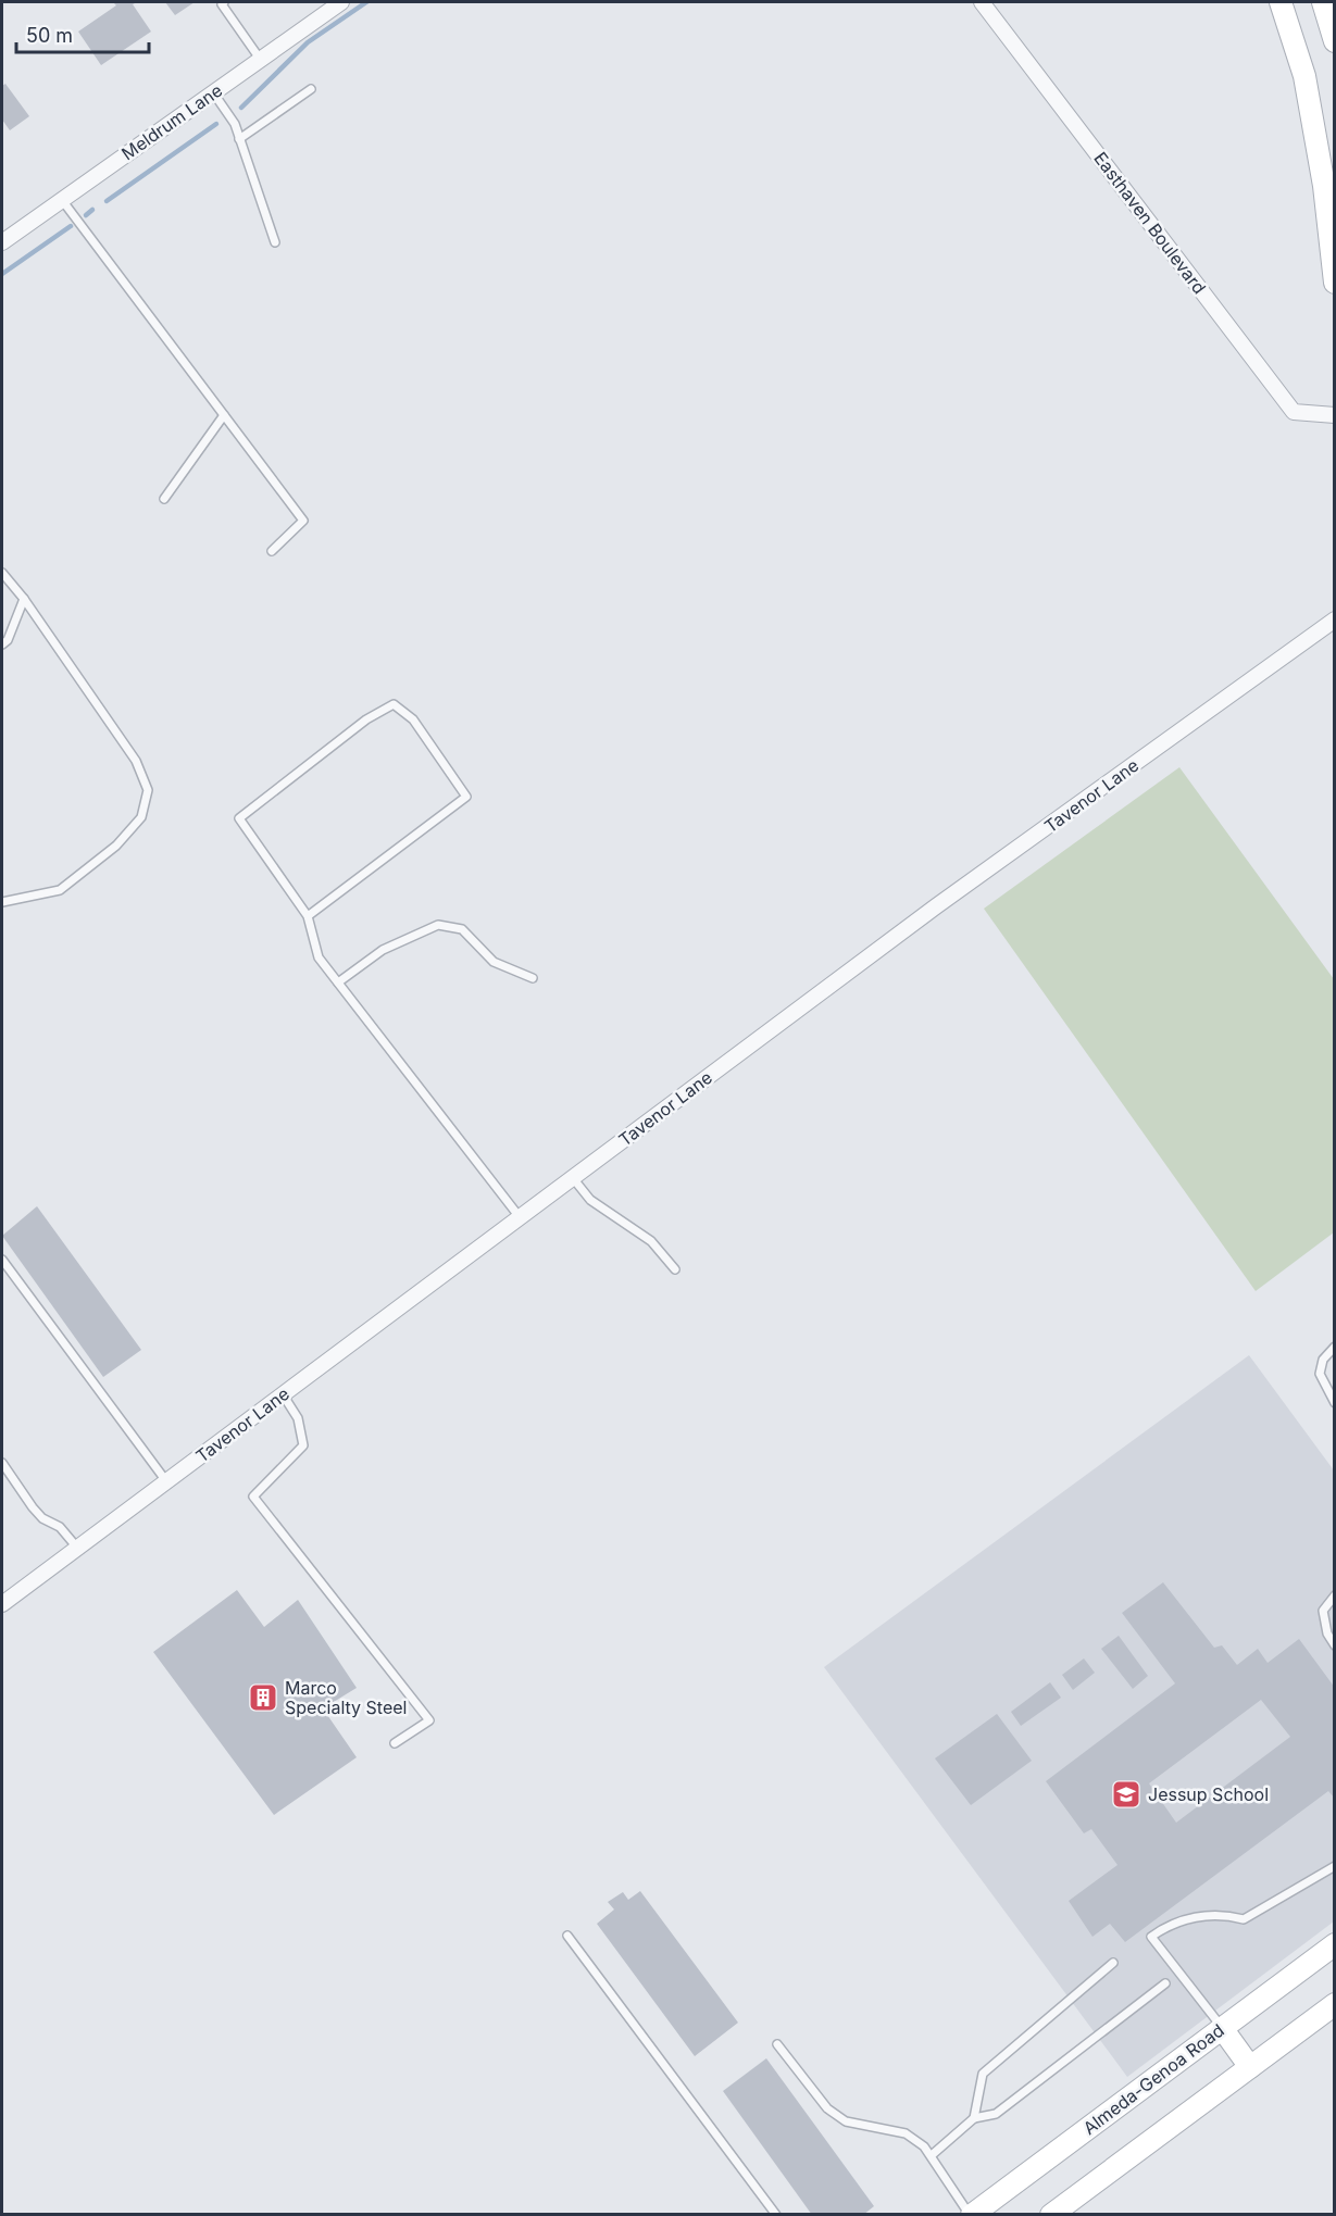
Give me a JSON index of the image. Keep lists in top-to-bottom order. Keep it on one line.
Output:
{"streets":{"main road":["Almeda-Genoa Road"],"street":["Meldrum Lane","Easthaven Boulevard","Tavenor Lane"]},"places":{"building":["Marco Specialty Steel"],"school or university":["Jessup School"]},"scale_bar":"50 m"}
